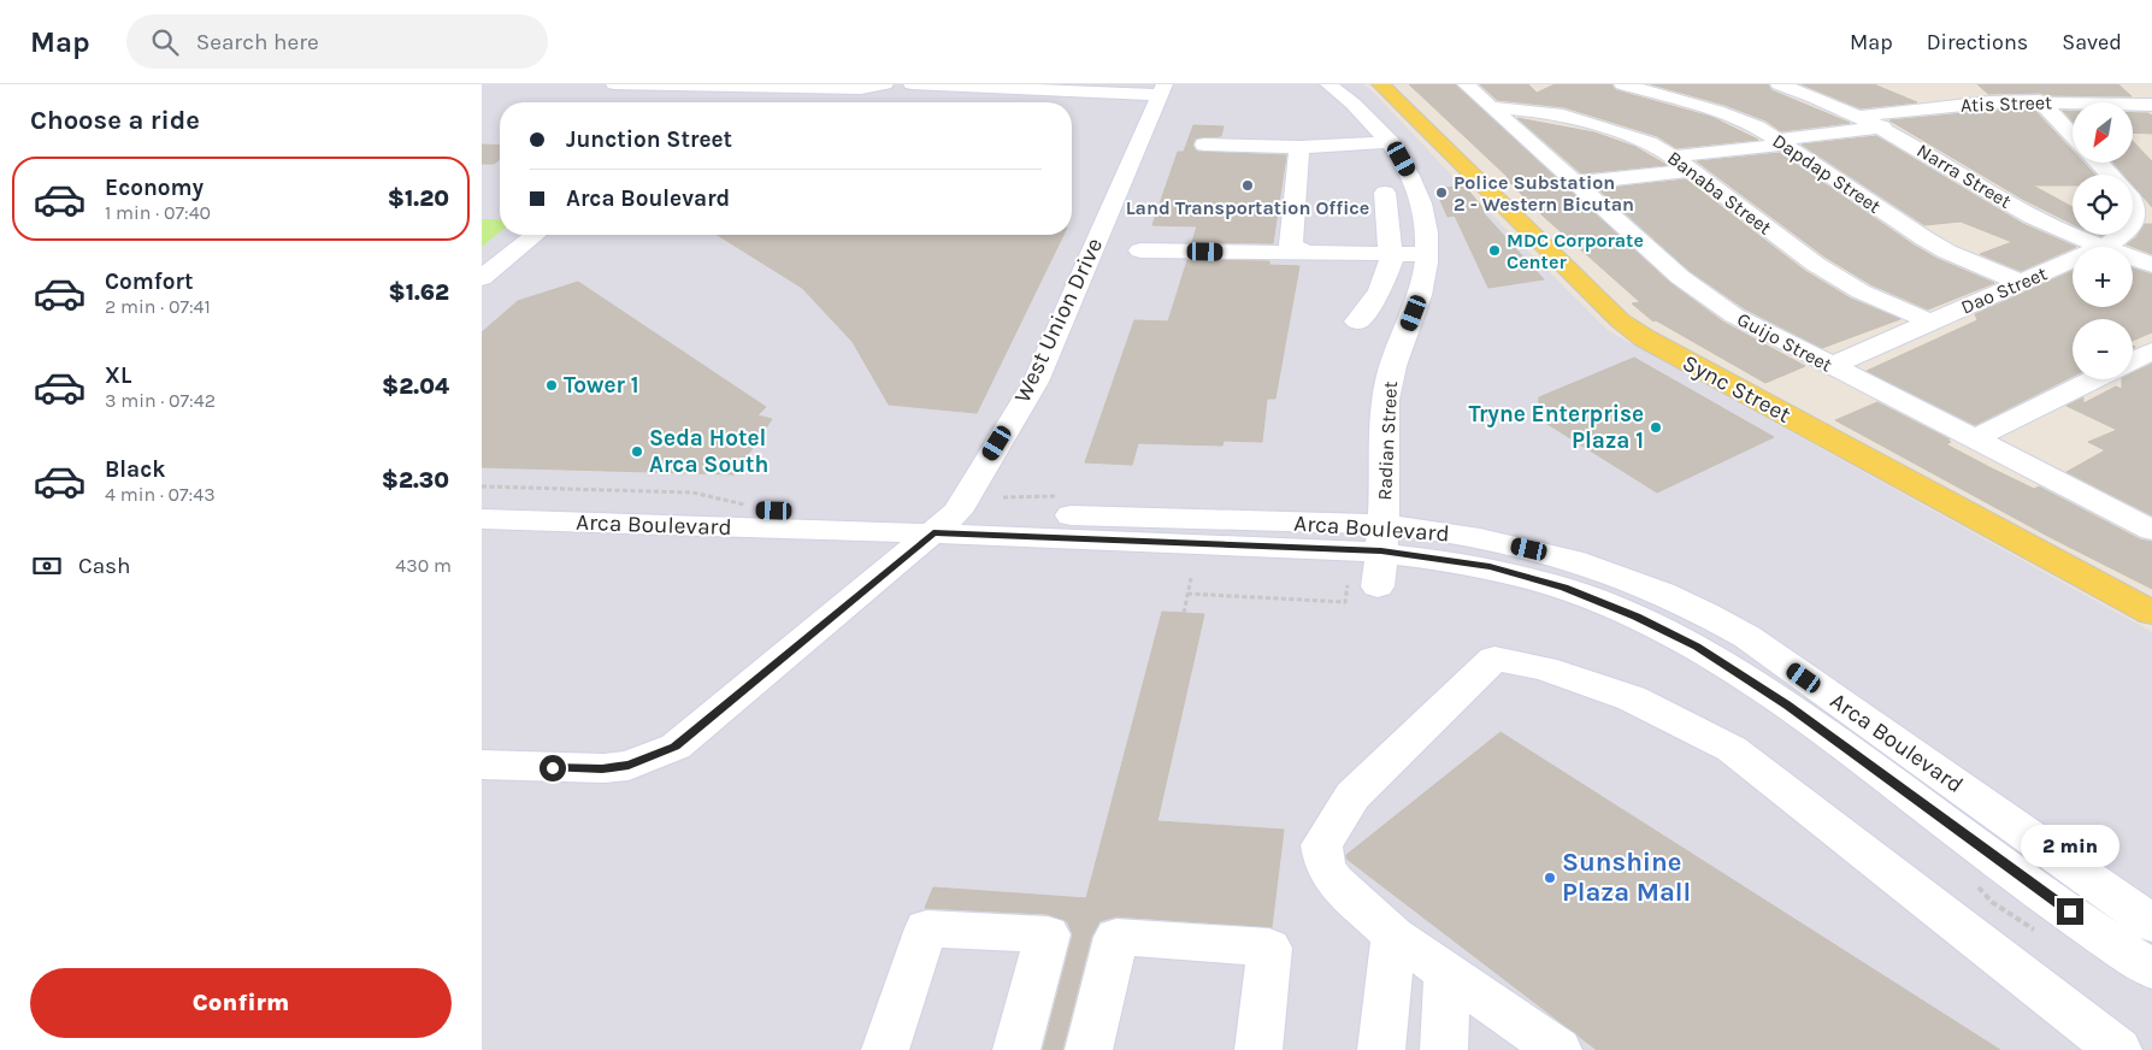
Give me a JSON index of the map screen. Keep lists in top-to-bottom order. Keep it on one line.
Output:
{"streets":{"main road":["Sync Street"],"street":["Atis Street","Dapdap Street","Narra Street","Banaba Street","Dao Street","West Union Drive","Guijo Street","Radian Street","Arca Boulevard"]},"crossings":[["Atis Street","Narra Street"],["Dapdap Street","Dao Street"],["Narra Street","Dao Street"],["Banaba Street","Dao Street"],["Banaba Street","Guijo Street"],["Dao Street","Guijo Street"],["West Union Drive","Arca Boulevard"],["Radian Street","Arca Boulevard"]],"places":["Land Transportation Office","Police Substation 2 - Western Bicutan","MDC Corporate Center","Tower 1","Tryne Enterprise Plaza 1","Seda Hotel Arca South","Sunshine Plaza Mall"],"north":"bottom left","page":{"header":"Map","search":"Search here","nav":["Map","Directions","Saved"],"heading":"Choose a ride","map_buttons":["+","−"],"banner":["Junction Street","Arca Boulevard"],"list":[{"name":"Economy","note":"1 min · 07:40","value":"$1.20"},{"name":"Comfort","note":"2 min · 07:41","value":"$1.62"},{"name":"XL","note":"3 min · 07:42","value":"$2.04"},{"name":"Black","note":"4 min · 07:43","value":"$2.30"}],"pay":["Cash","430 m"],"bubble":"2 min","buttons":"Confirm"}}
